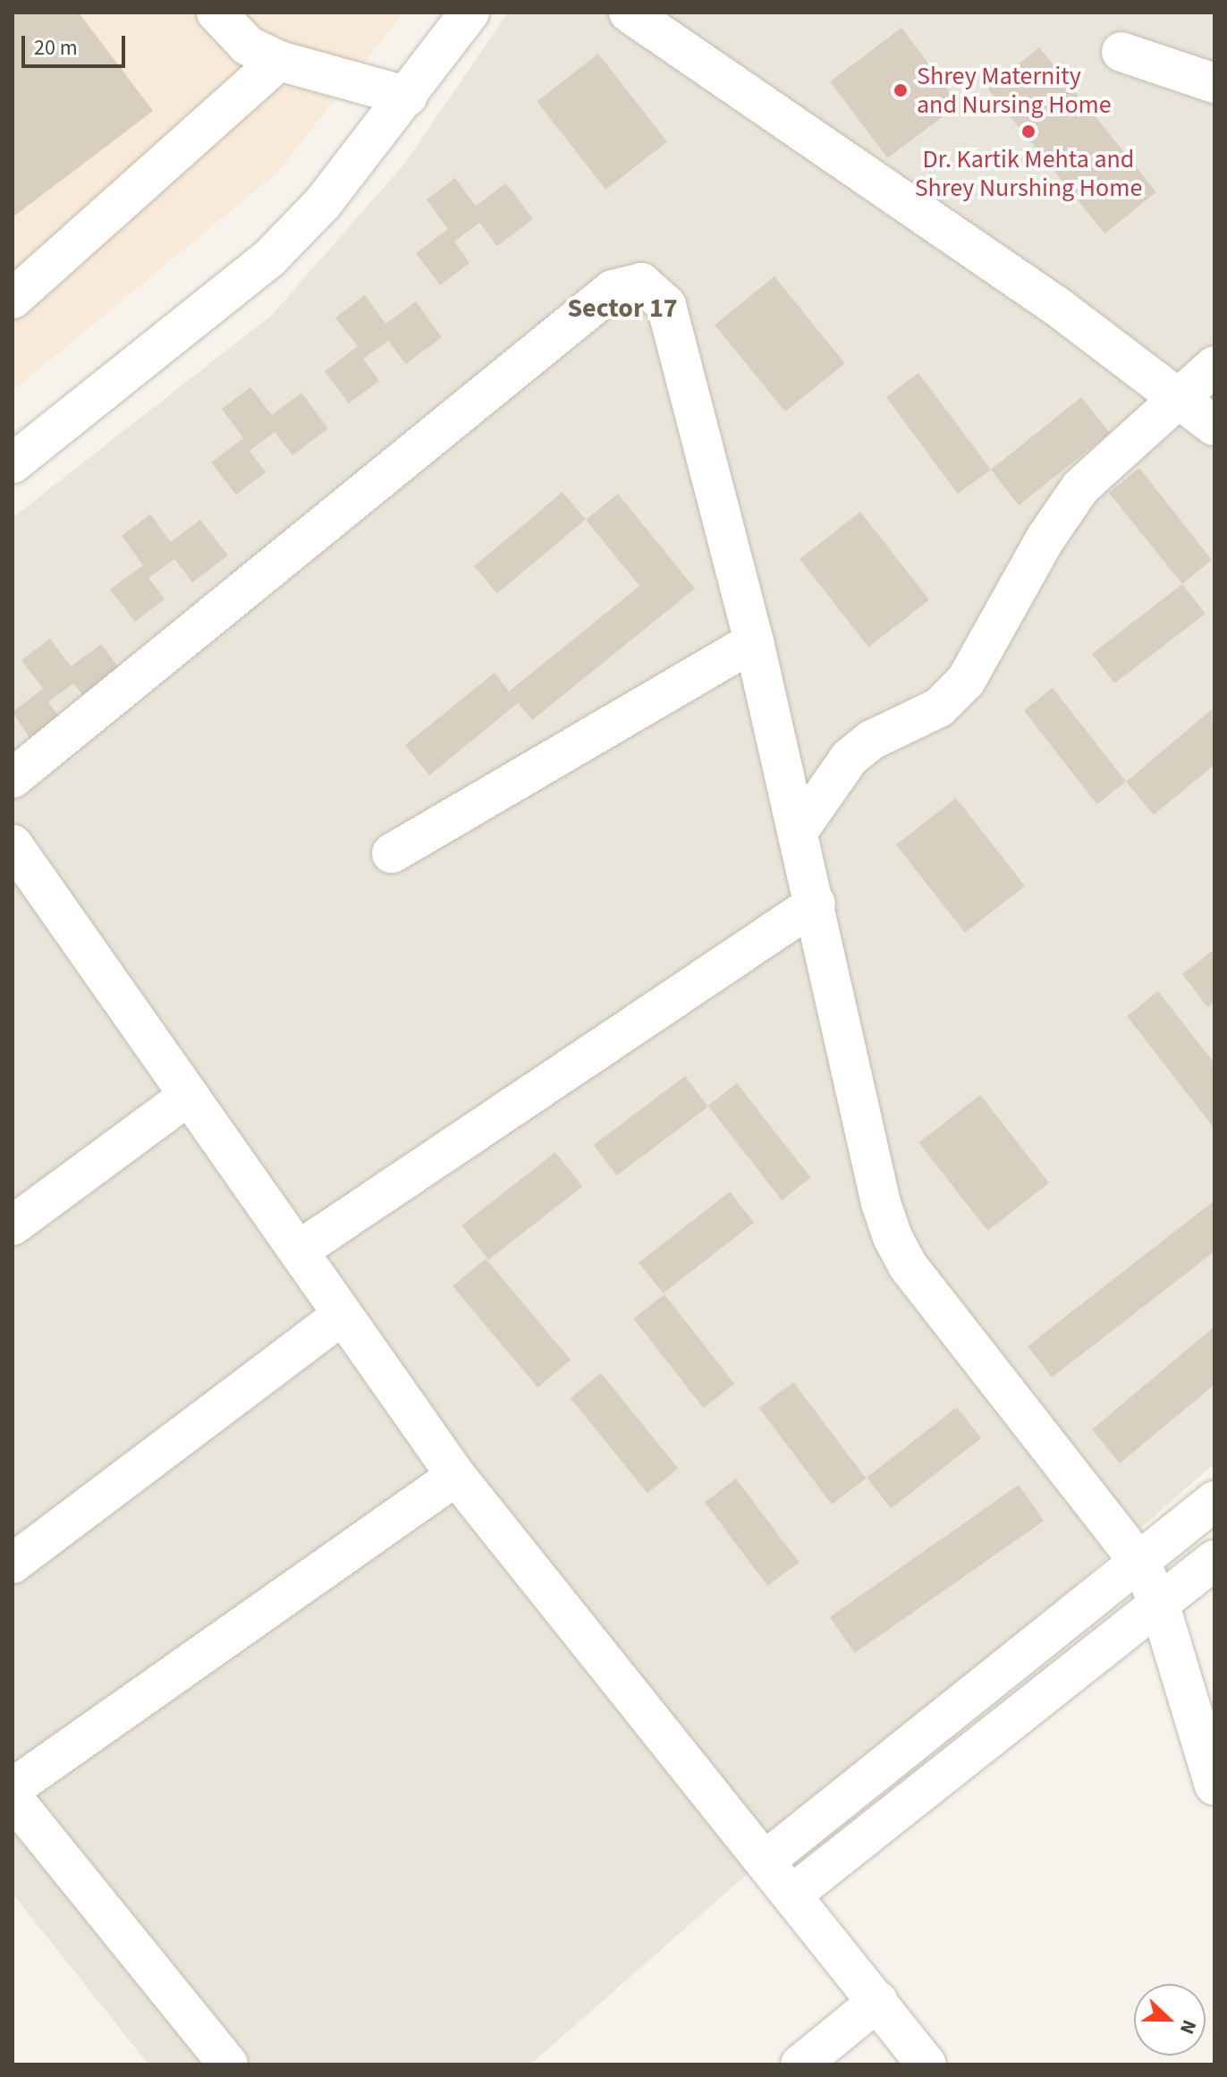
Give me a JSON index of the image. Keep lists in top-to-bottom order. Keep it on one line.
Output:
{"districts":["Sector 17"],"places":["Shrey Maternity and Nursing Home","Dr. Kartik Mehta and Shrey Nurshing Home"],"scale_bar":"20 m","north":"right"}
